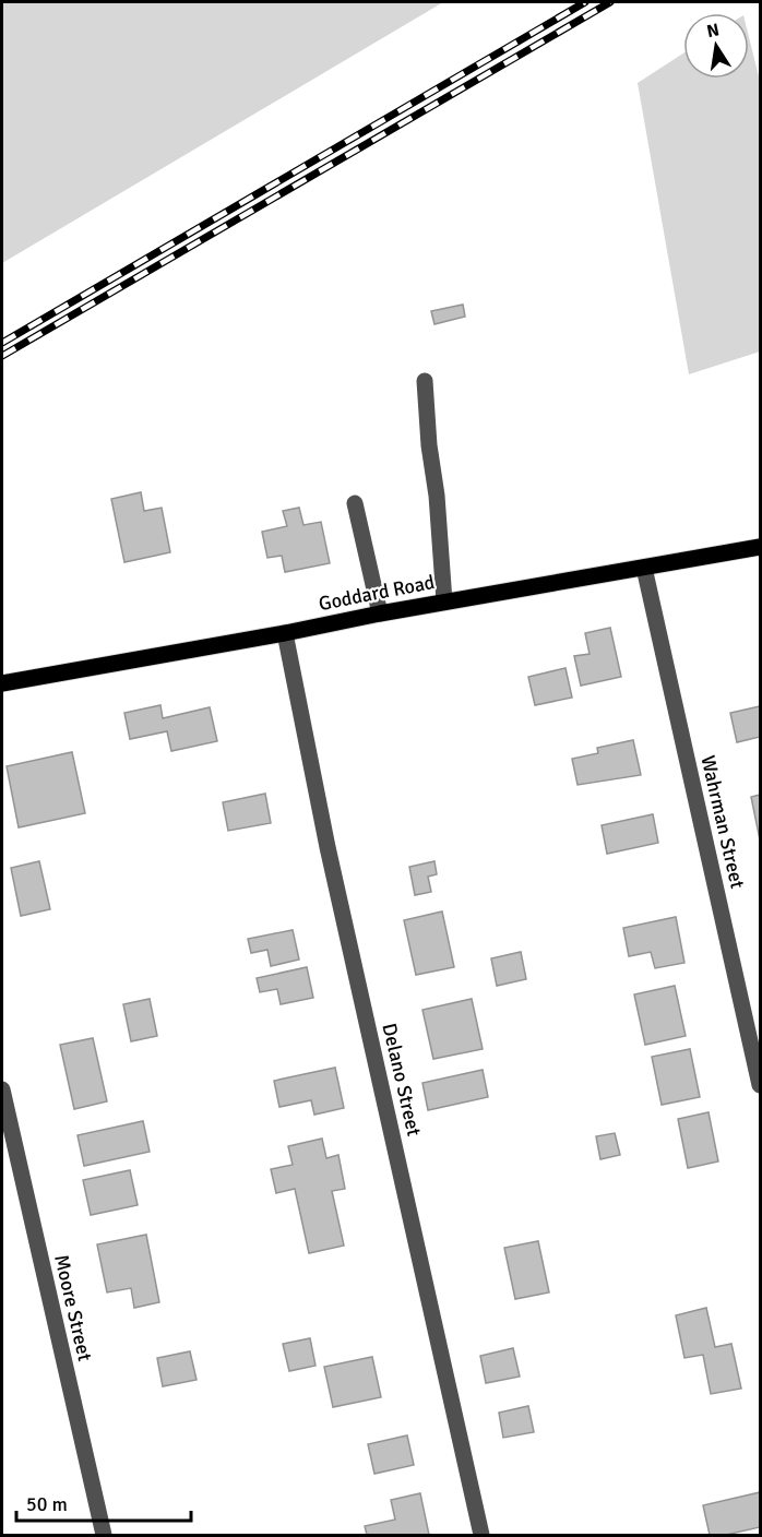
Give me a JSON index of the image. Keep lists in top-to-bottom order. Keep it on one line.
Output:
{"streets":{"main road":["Goddard Road"],"street":["Wahrman Street","Delano Street","Moore Street"]},"crossings":[["Goddard Road","Wahrman Street"],["Goddard Road","Delano Street"]],"scale_bar":"50 m","north":"top"}
